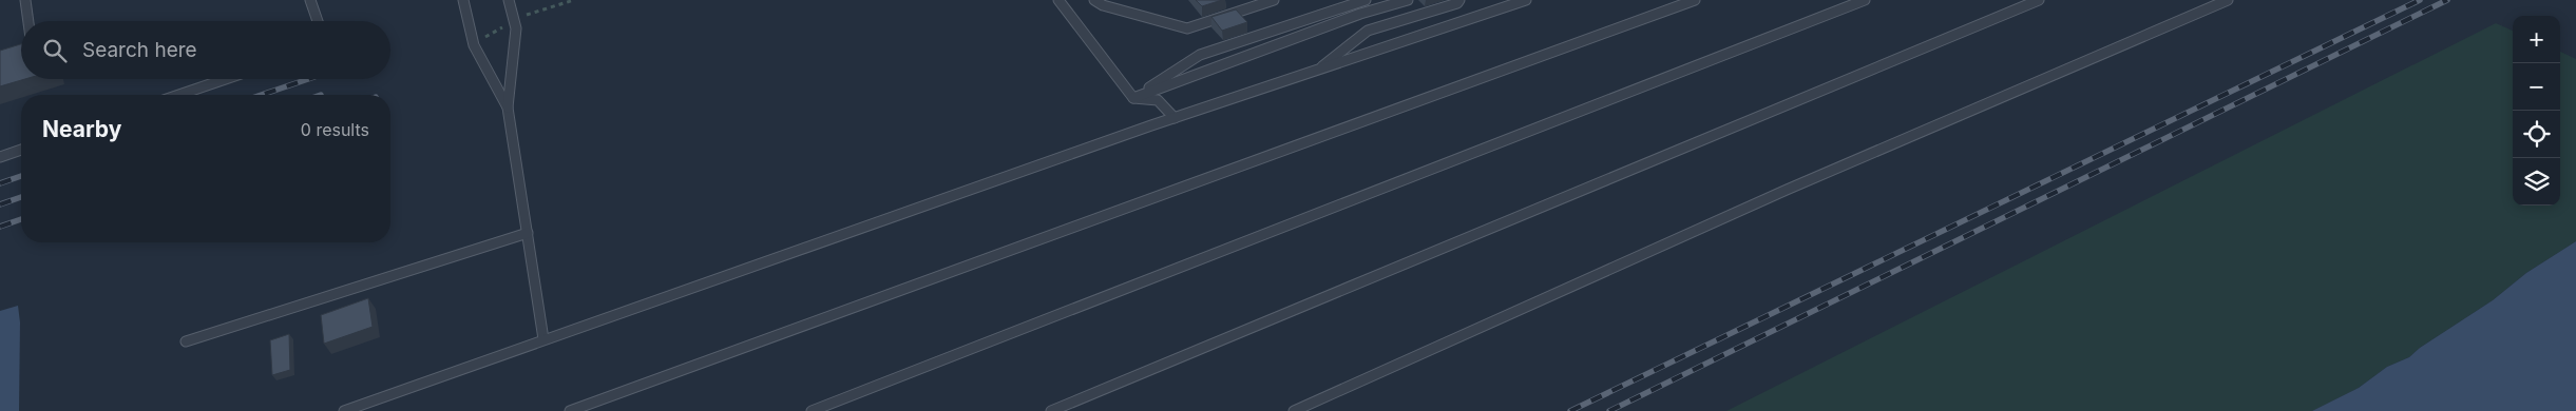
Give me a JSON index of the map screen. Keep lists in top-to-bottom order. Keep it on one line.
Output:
{"page":{"map_buttons":["+","−"],"search":"Search here","heading":["Nearby","0 results"]}}
